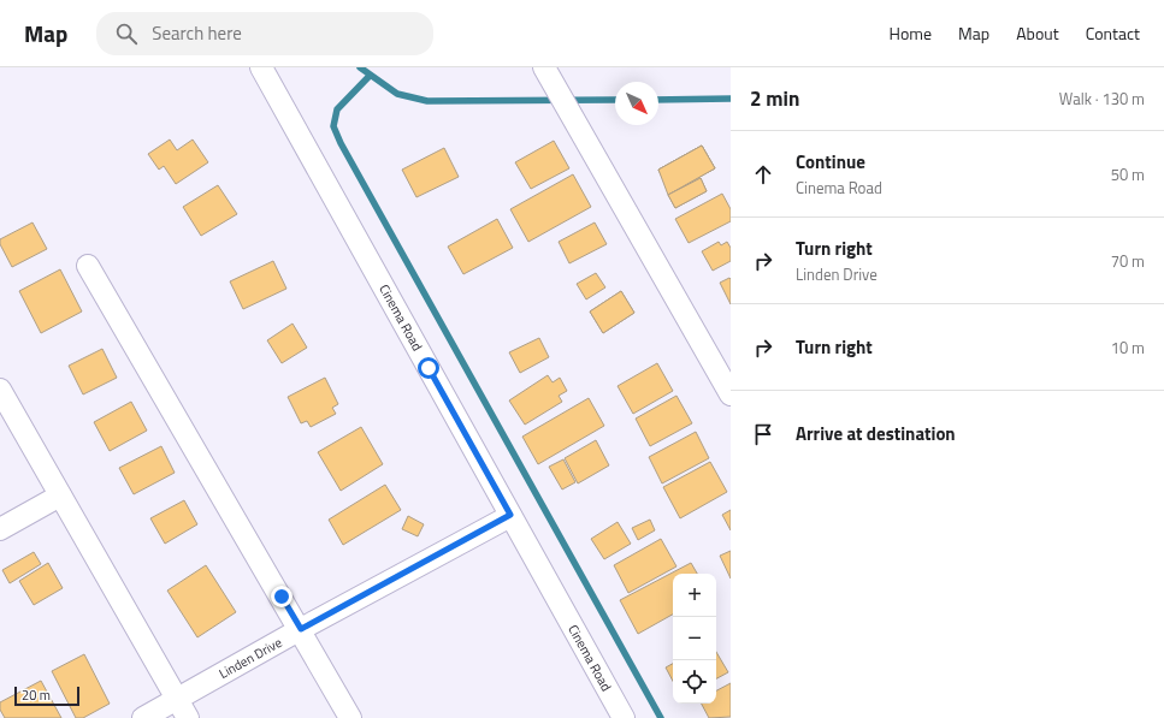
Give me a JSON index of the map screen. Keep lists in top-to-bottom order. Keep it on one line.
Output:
{"streets":{"street":["Cinema Road","Linden Drive"]},"crossings":[["Cinema Road","Linden Drive"]],"scale_bar":"20 m","north":"bottom right","page":{"header":"Map","search":"Search here","nav":["Home","Map","About","Contact"],"heading":["2 min","Walk · 130 m"],"list":[["Continue","Cinema Road","50 m"],["Turn right","Linden Drive","70 m"],["Turn right","10 m"],"Arrive at destination"],"map_buttons":["+","−"],"scale":"20 m"}}
